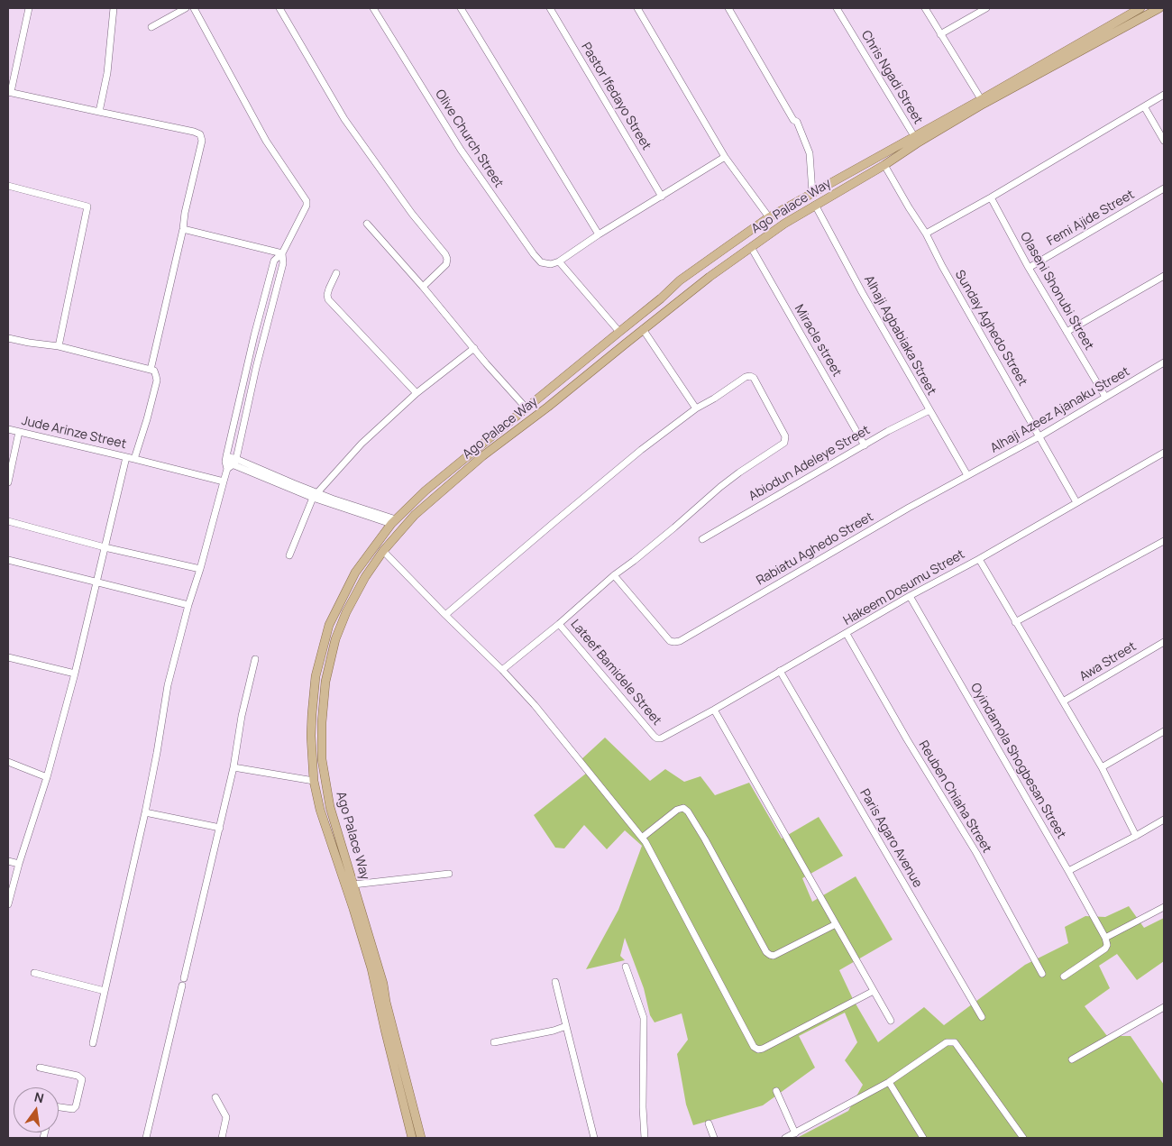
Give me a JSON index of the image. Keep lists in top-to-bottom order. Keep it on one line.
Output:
{"streets":{"main road":["Ago Palace Way"],"street":["Chris Ngadi Street","Pastor Ifedayo Street","Olive Church Street","Femi Ajide Street","Olaseni Shonubi Street","Sunday Aghedo Street","Alhaji Agbabiaka Street","Miracle street","Alhaji Azeez Ajanaku Street","Jude Arinze Street","Abiodun Adeleye Street","Rabiatu Aghedo Street","Hakeem Dosumu Street","Awa Street","Lateef Bamidele Street","Oyindamola Shogbesan Street","Reuben Chiaha Street","Paris Agaro Avenue"]},"crossings":[["Chris Ngadi Street","Ago Palace Way"],["Ago Palace Way","Sunday Aghedo Street"],["Ago Palace Way","Alhaji Agbabiaka Street"],["Ago Palace Way","Miracle street"],["Femi Ajide Street","Olaseni Shonubi Street"],["Olaseni Shonubi Street","Alhaji Azeez Ajanaku Street"],["Sunday Aghedo Street","Alhaji Azeez Ajanaku Street"],["Sunday Aghedo Street","Hakeem Dosumu Street"],["Alhaji Agbabiaka Street","Alhaji Azeez Ajanaku Street"],["Alhaji Agbabiaka Street","Abiodun Adeleye Street"],["Alhaji Agbabiaka Street","Rabiatu Aghedo Street"],["Miracle street","Abiodun Adeleye Street"],["Alhaji Azeez Ajanaku Street","Rabiatu Aghedo Street"],["Hakeem Dosumu Street","Lateef Bamidele Street"],["Hakeem Dosumu Street","Oyindamola Shogbesan Street"],["Hakeem Dosumu Street","Reuben Chiaha Street"],["Hakeem Dosumu Street","Paris Agaro Avenue"]],"north":"top"}
